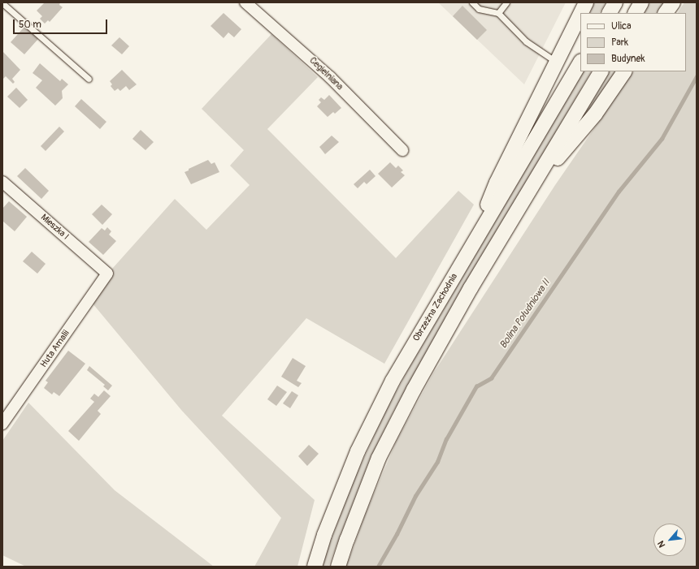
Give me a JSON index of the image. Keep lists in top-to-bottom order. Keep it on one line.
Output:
{"streets":{"street":["Cegielniana","Mieszka I","Obrzeżna Zachodnia","Huta Amalii"]},"crossings":[["Mieszka I","Huta Amalii"]],"water":["Bolina Południowa II"],"legend":["Ulica","Park","Budynek"],"scale_bar":"50 m","north":"bottom left"}
